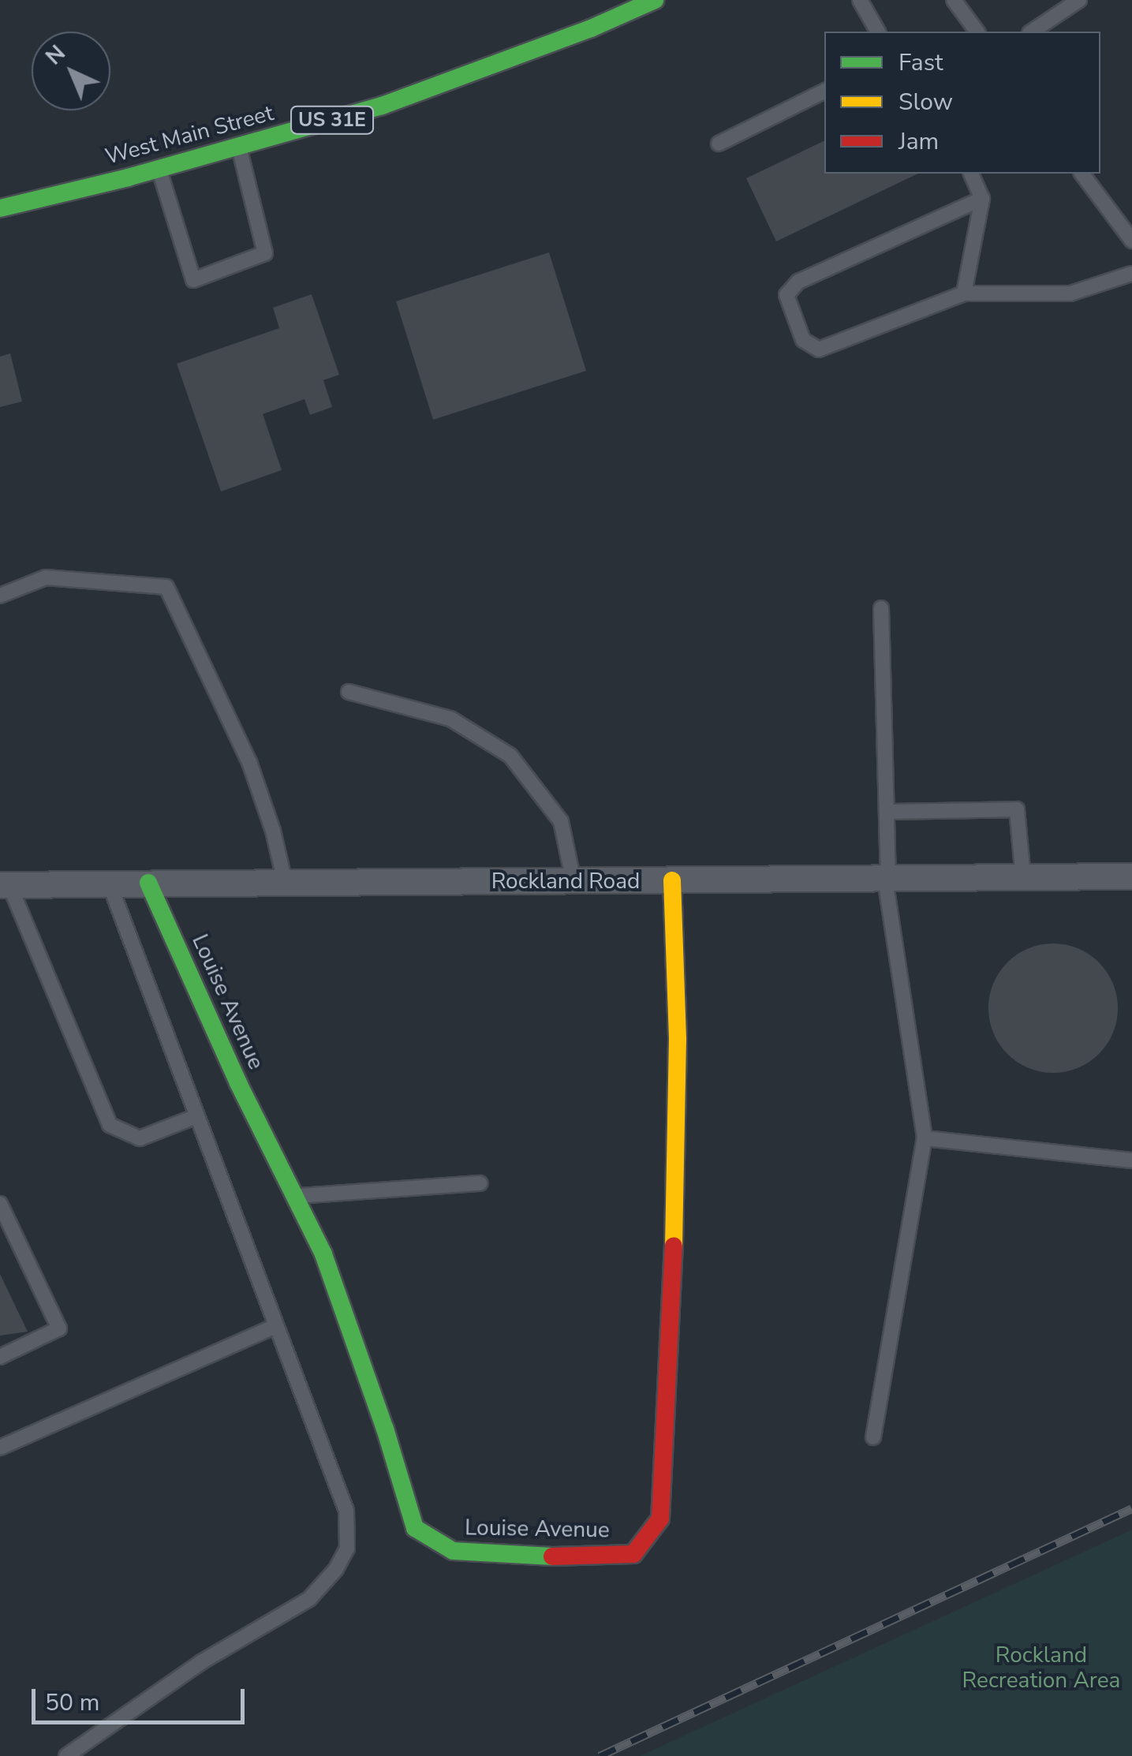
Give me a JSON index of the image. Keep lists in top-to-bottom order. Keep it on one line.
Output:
{"streets":{"street":["US 31E","West Main Street","Rockland Road","Louise Avenue"]},"crossings":[["Rockland Road","Louise Avenue"]],"parks":["Rockland Recreation Area"],"legend":["Fast","Slow","Jam"],"scale_bar":"50 m","north":"top left"}
